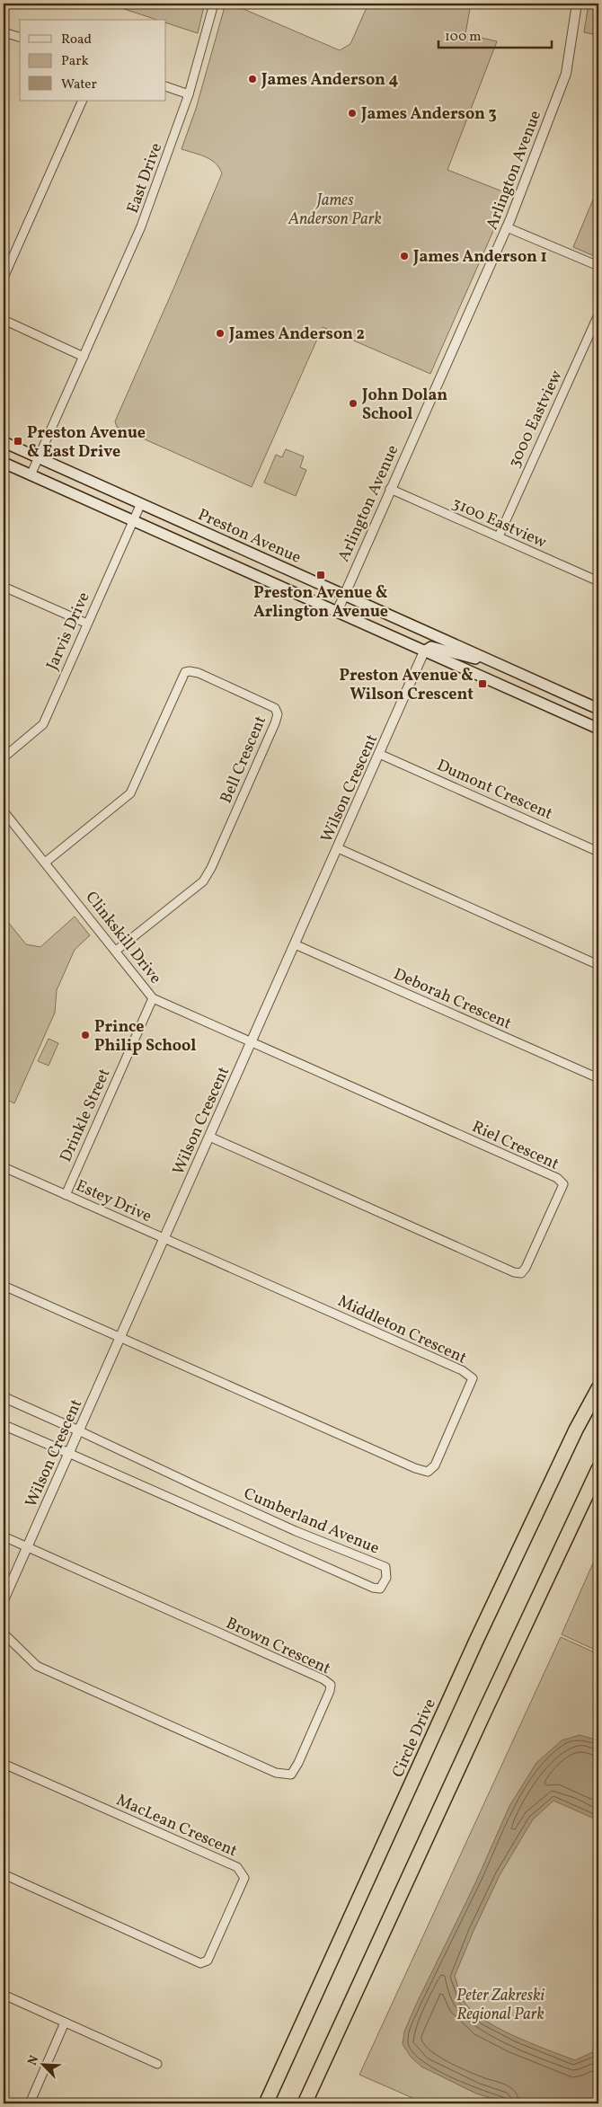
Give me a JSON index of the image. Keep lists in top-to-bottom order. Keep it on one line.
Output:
{"streets":{"highway":["Circle Drive"],"main road":["Preston Avenue"],"street":["Arlington Avenue","East Drive","3000 Eastview","3100 Eastview","Jarvis Drive","Bell Crescent","Wilson Crescent","Dumont Crescent","Clinkskill Drive","Deborah Crescent","Drinkle Street","Riel Crescent","Estey Drive","Middleton Crescent","Cumberland Avenue","Brown Crescent","MacLean Crescent"]},"crossings":[["Arlington Avenue","3100 Eastview"],["Arlington Avenue","Preston Avenue"],["East Drive","Preston Avenue"],["3000 Eastview","3100 Eastview"],["Preston Avenue","Jarvis Drive"],["Preston Avenue","Wilson Crescent"],["Bell Crescent","Clinkskill Drive"],["Wilson Crescent","Dumont Crescent"],["Wilson Crescent","Clinkskill Drive"],["Wilson Crescent","Deborah Crescent"],["Wilson Crescent","Riel Crescent"],["Wilson Crescent","Estey Drive"],["Wilson Crescent","Middleton Crescent"],["Wilson Crescent","Cumberland Avenue"],["Wilson Crescent","Brown Crescent"],["Clinkskill Drive","Drinkle Street"],["Clinkskill Drive","Riel Crescent"],["Drinkle Street","Estey Drive"],["Estey Drive","Middleton Crescent"]],"parks":["James Anderson Park","Peter Zakreski Regional Park"],"places":{"other":["James Anderson 4","James Anderson 3","James Anderson 1","James Anderson 2","John Dolan School","Prince Philip School"],"transit":["Preston Avenue & East Drive","Preston Avenue & Arlington Avenue","Preston Avenue & Wilson Crescent"]},"legend":["Road","Park","Water"],"scale_bar":"100 m","north":"top left"}
